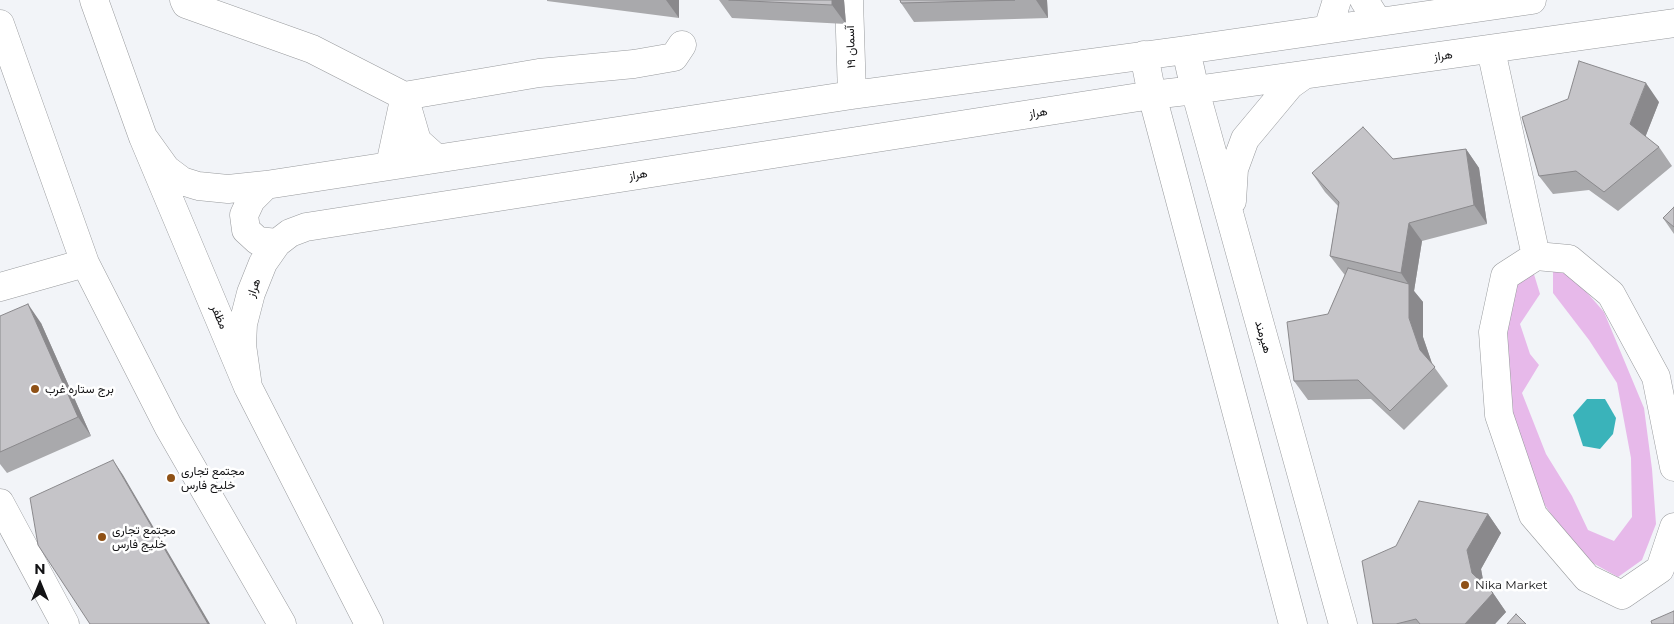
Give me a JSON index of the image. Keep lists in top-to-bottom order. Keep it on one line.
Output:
{"streets":{"street":["آسمان ۱۹","هراز","مظفر","هیرمند"]},"crossings":[["هراز","مظفر"],["هراز","هیرمند"]],"places":["برج ستاره غرب","مجتمع تجاری خلیح فارس","مجتمع تجاری خلیج فارس","Nika Market"],"north":"top"}
